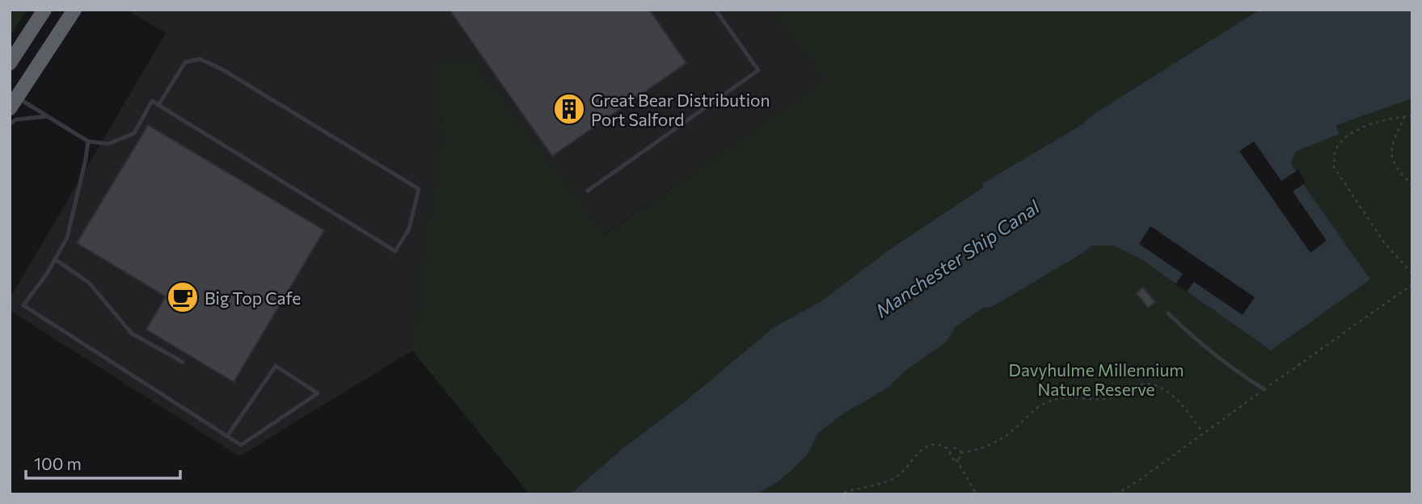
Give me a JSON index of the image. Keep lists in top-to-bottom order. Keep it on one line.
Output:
{"water":["Manchester Ship Canal"],"parks":["Davyhulme Millennium Nature Reserve"],"places":{"building":["Great Bear Distribution Port Salford"],"cafe":["Big Top Cafe"]},"scale_bar":"100 m"}
